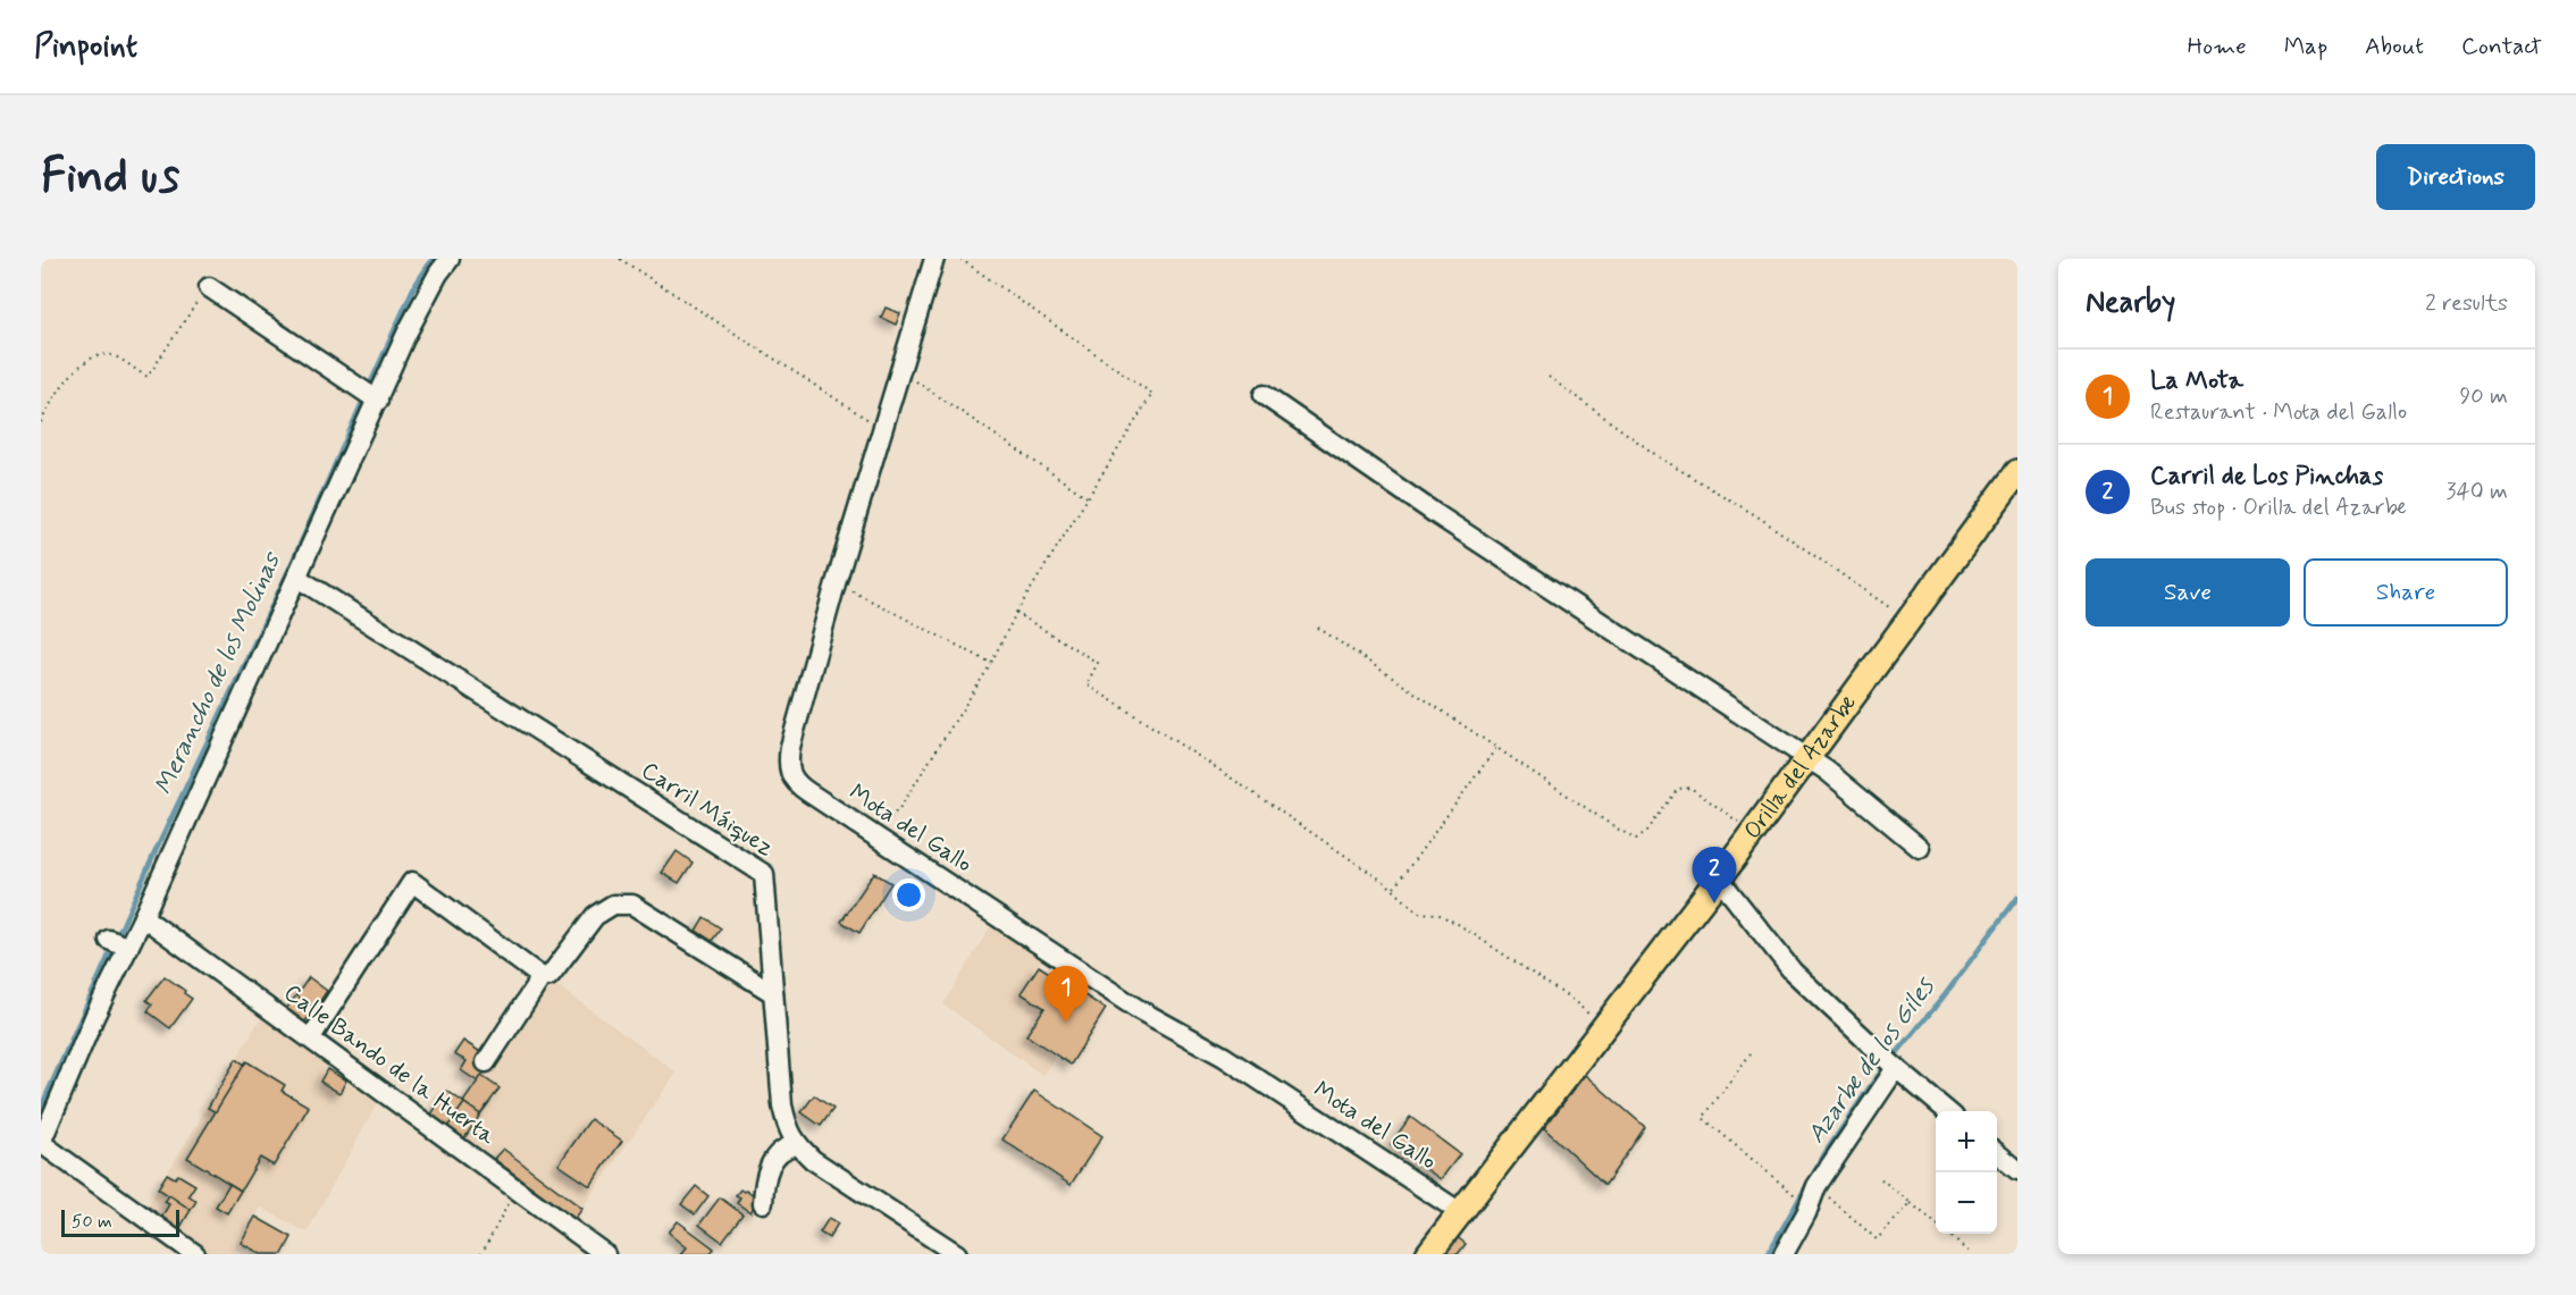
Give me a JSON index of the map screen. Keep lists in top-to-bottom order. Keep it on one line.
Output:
{"streets":{"main road":["Orilla del Azarbe"],"street":["Carril Máiquez","Mota del Gallo","Calle Bando de la Huerta"]},"crossings":[["Orilla del Azarbe","Mota del Gallo"]],"water":["Merancho de los Molinas","Azarbe de los Giles"],"scale_bar":"50 m","page":{"header":"Pinpoint","nav":["Home","Map","About","Contact"],"buttons":["Directions",["Save","Share"]],"title":"Find us","heading":["Nearby","2 results"],"list":[{"mark":"1","name":"La Mota","note":"Restaurant · Mota del Gallo","value":"90 m"},{"mark":"2","name":"Carril de Los Pinchas","note":"Bus stop · Orilla del Azarbe","value":"340 m"}],"pins":["2","1"],"map_buttons":["+","−"],"scale":"50 m"}}
